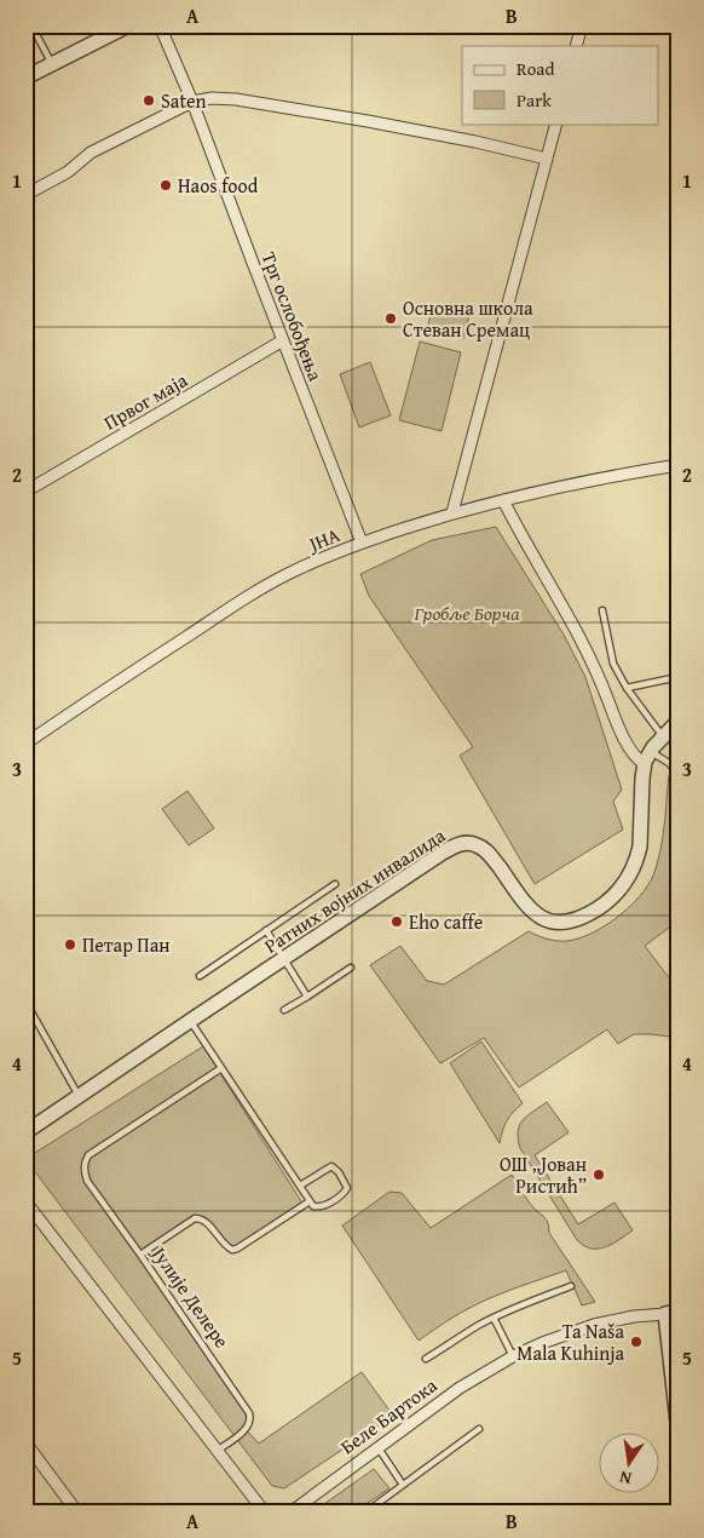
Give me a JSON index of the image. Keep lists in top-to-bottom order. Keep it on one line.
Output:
{"streets":{"street":["Трг ослобођења","Првог маја","ЈНА","Ратних војних инвалида","Беле Бартока"],"lane":["Јулије Делере"]},"crossings":[["Трг ослобођења","Првог маја"],["Трг ослобођења","ЈНА"]],"parks":["Гробље Борча"],"places":["Saten","Haos food","Основна школа Стеван Сремац","Eho caffe","Петар Пан","ОШ „Јован Ристић”","Ta Naša Mala Kuhinja"],"legend":["Road","Park"],"north":"bottom","grid":{"columns":["A","B"],"rows":["1","2","3","4","5"]}}
